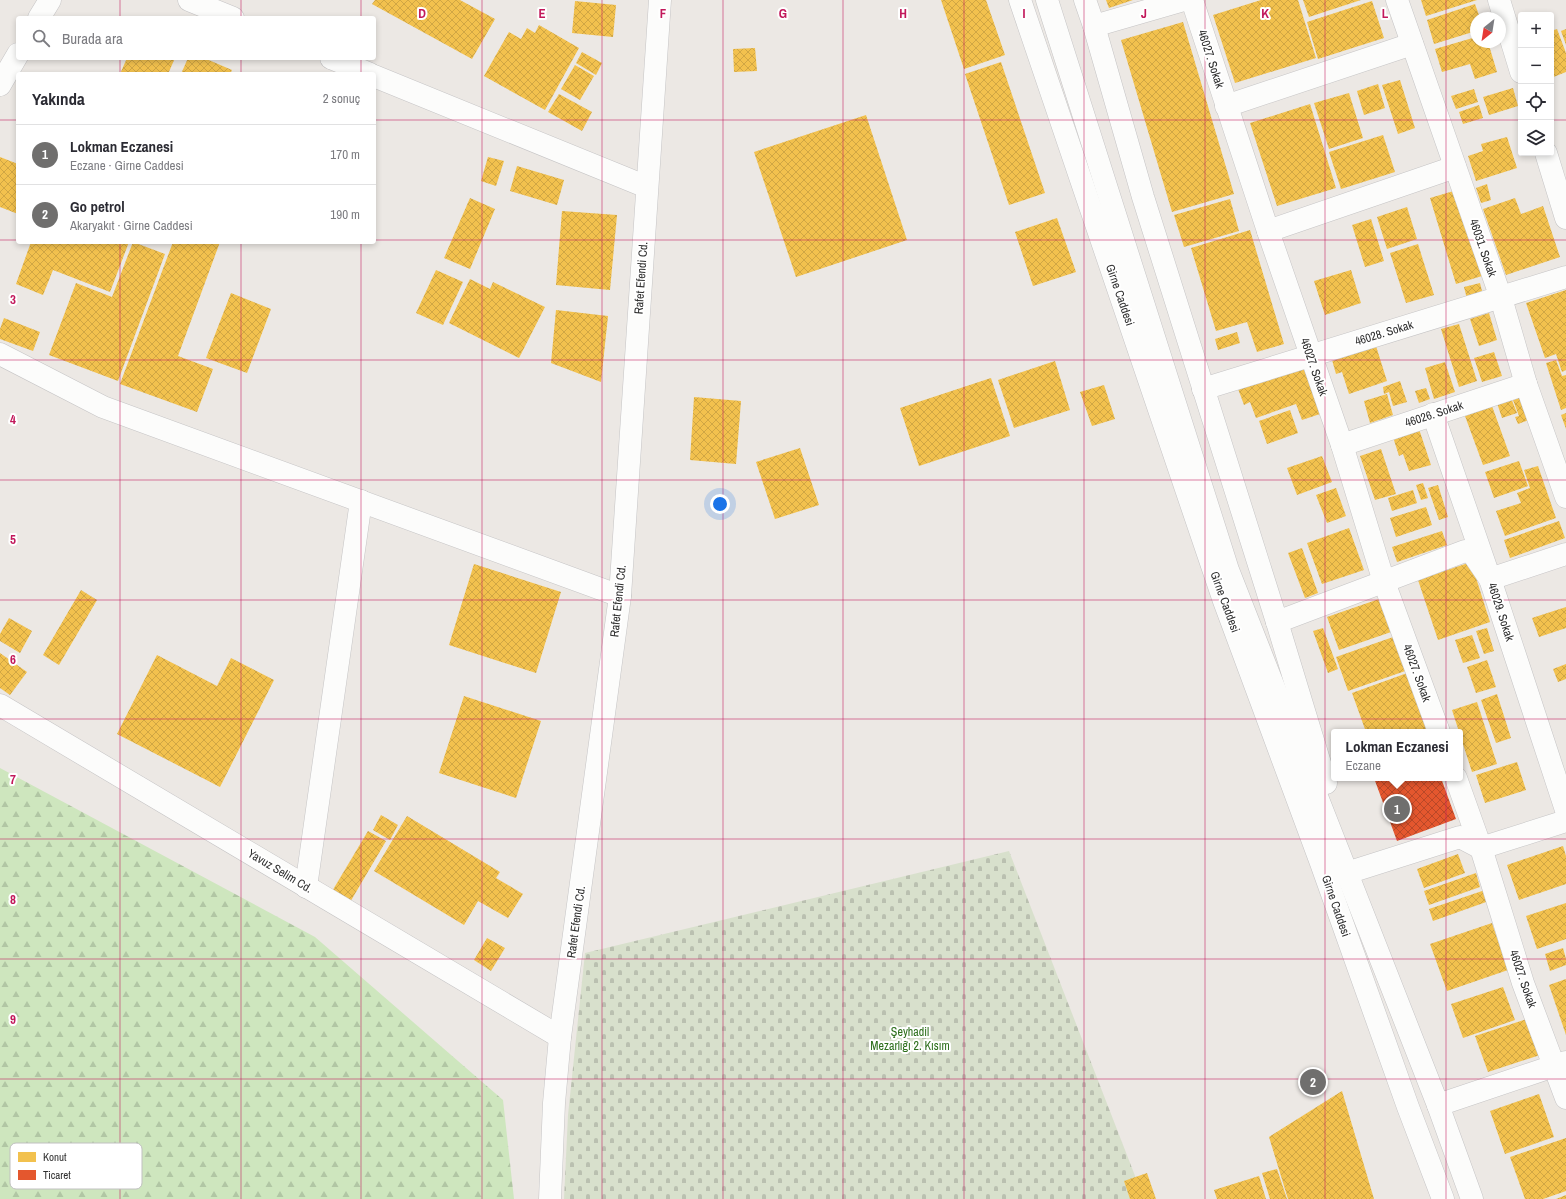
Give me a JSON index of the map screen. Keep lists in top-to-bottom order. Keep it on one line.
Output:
{"streets":{"street":["46027. Sokak","46031. Sokak","Rafet Efendi Cd.","Girne Caddesi","46028. Sokak","46026. Sokak","46029. Sokak","Yavuz Selim Cd."]},"crossings":[["46027. Sokak","46028. Sokak"],["46027. Sokak","46026. Sokak"],["46031. Sokak","46028. Sokak"],["46031. Sokak","46026. Sokak"],["Rafet Efendi Cd.","Yavuz Selim Cd."],["Girne Caddesi","46028. Sokak"],["46026. Sokak","46029. Sokak"]],"parks":["Şeyhadil Mezarlığı 2. Kısım"],"legend":["Konut","Ticaret"],"north":"bottom left","page":{"map_buttons":["+","−"],"search":"Burada ara","heading":["Yakında","2 sonuç"],"list":[{"mark":"1","name":"Lokman Eczanesi","note":"Eczane · Girne Caddesi","value":"170 m"},{"mark":"2","name":"Go petrol","note":"Akaryakıt · Girne Caddesi","value":"190 m"}],"popup":["Lokman Eczanesi","Eczane"],"pins":["1","2"]},"grid":{"columns":["D","E","F","G","H","I","J","K","L"],"rows":["3","4","5","6","7","8","9"]}}
